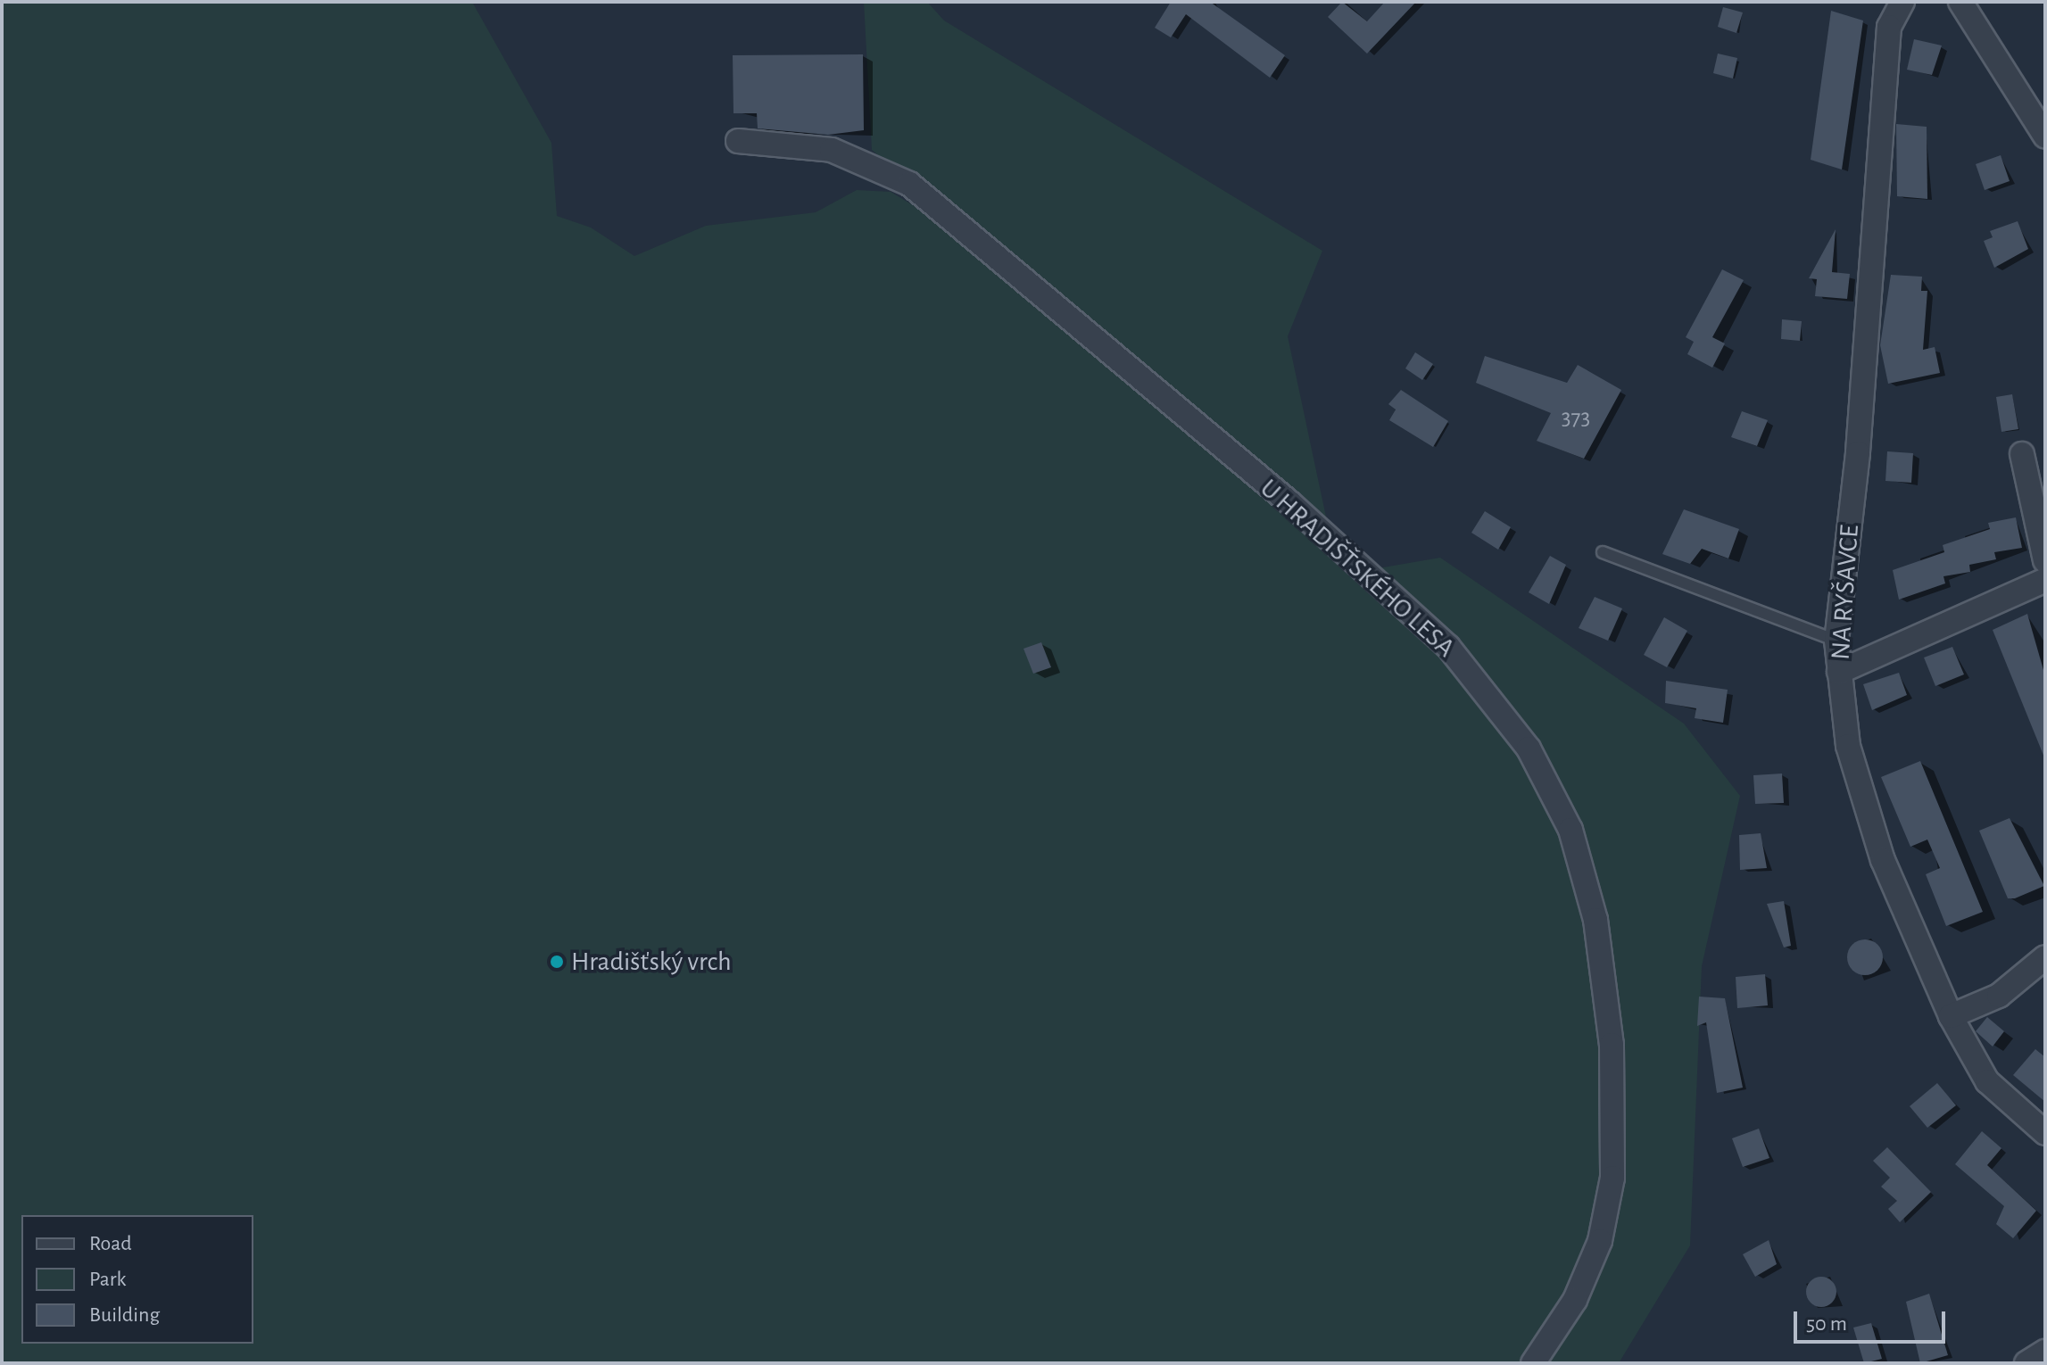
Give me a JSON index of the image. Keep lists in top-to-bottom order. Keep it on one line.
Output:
{"streets":{"street":["U HRADIŠŤSKÉHO LESA","NA RYŠAVCE"]},"places":["Hradišťský vrch"],"house_numbers":["373"],"legend":["Road","Park","Building"],"scale_bar":"50 m"}
